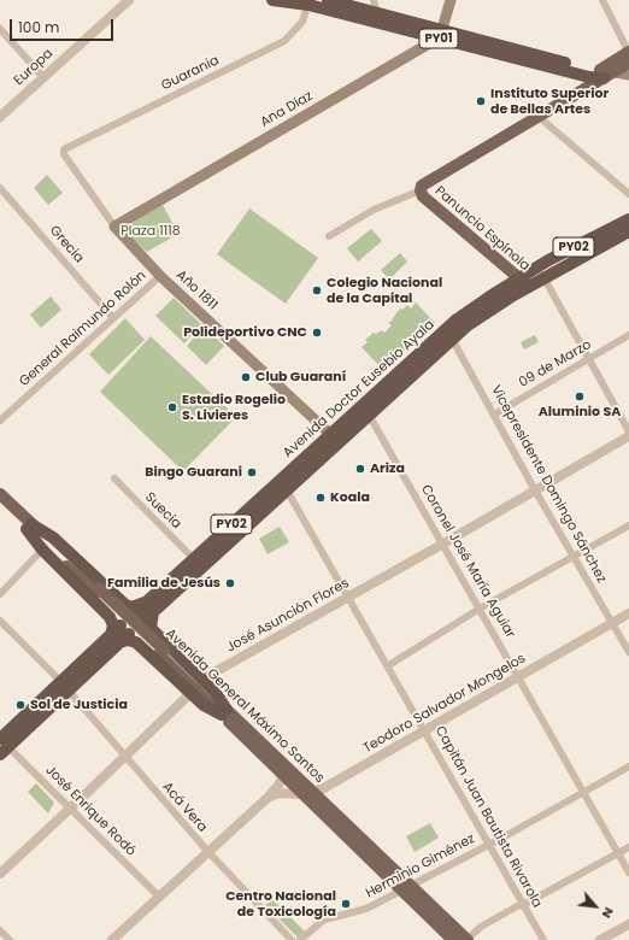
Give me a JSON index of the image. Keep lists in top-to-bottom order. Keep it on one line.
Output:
{"streets":{"highway":["PY01","PY02","Avenida Doctor Eusebio Ayala"],"main road":["Ana Díaz","Panuncio Espínola","Año 1811","Avenida General Máximo Santos"],"street":["Europa","Guarania","Grecia","General Raimundo Rolón","09 de Marzo","Vicepresidente Domingo Sánchez","Suecia","Coronel José María Aguiar","José Asunción Flores","Teodoro Salvador Mongelos","Acá Vera","José Enrique Rodó","Capitán Juan Bautista Rivarola","Herminio Giménez"]},"crossings":[["PY01","Guarania"],["PY01","Ana Díaz"],["Guarania","Año 1811"],["Ana Díaz","Año 1811"],["Panuncio Espínola","Avenida Doctor Eusebio Ayala"],["Grecia","General Raimundo Rolón"],["Año 1811","General Raimundo Rolón"],["Año 1811","Avenida Doctor Eusebio Ayala"],["09 de Marzo","Vicepresidente Domingo Sánchez"],["Avenida Doctor Eusebio Ayala","Vicepresidente Domingo Sánchez"],["Avenida Doctor Eusebio Ayala","Suecia"],["Avenida Doctor Eusebio Ayala","Coronel José María Aguiar"],["Avenida Doctor Eusebio Ayala","Capitán Juan Bautista Rivarola"],["Vicepresidente Domingo Sánchez","José Asunción Flores"],["Vicepresidente Domingo Sánchez","Teodoro Salvador Mongelos"],["Coronel José María Aguiar","José Asunción Flores"],["Coronel José María Aguiar","Teodoro Salvador Mongelos"],["Coronel José María Aguiar","Herminio Giménez"],["José Asunción Flores","Avenida General Máximo Santos"],["José Asunción Flores","Acá Vera"],["José Asunción Flores","José Enrique Rodó"],["José Asunción Flores","Capitán Juan Bautista Rivarola"],["Teodoro Salvador Mongelos","Avenida General Máximo Santos"],["Teodoro Salvador Mongelos","Capitán Juan Bautista Rivarola"],["Avenida General Máximo Santos","Herminio Giménez"],["Capitán Juan Bautista Rivarola","Herminio Giménez"]],"parks":["Plaza 1118"],"places":["Instituto Superior de Bellas Artes","Colegio Nacional de la Capital","Polideportivo CNC","Club Guaraní","Aluminio SA","Estadio Rogelio S. Livieres","Ariza","Bingo Guarani","Koala","Familia de Jesús","Sol de Justicia","Centro Nacional de Toxicología"],"scale_bar":"100 m","north":"bottom right"}
